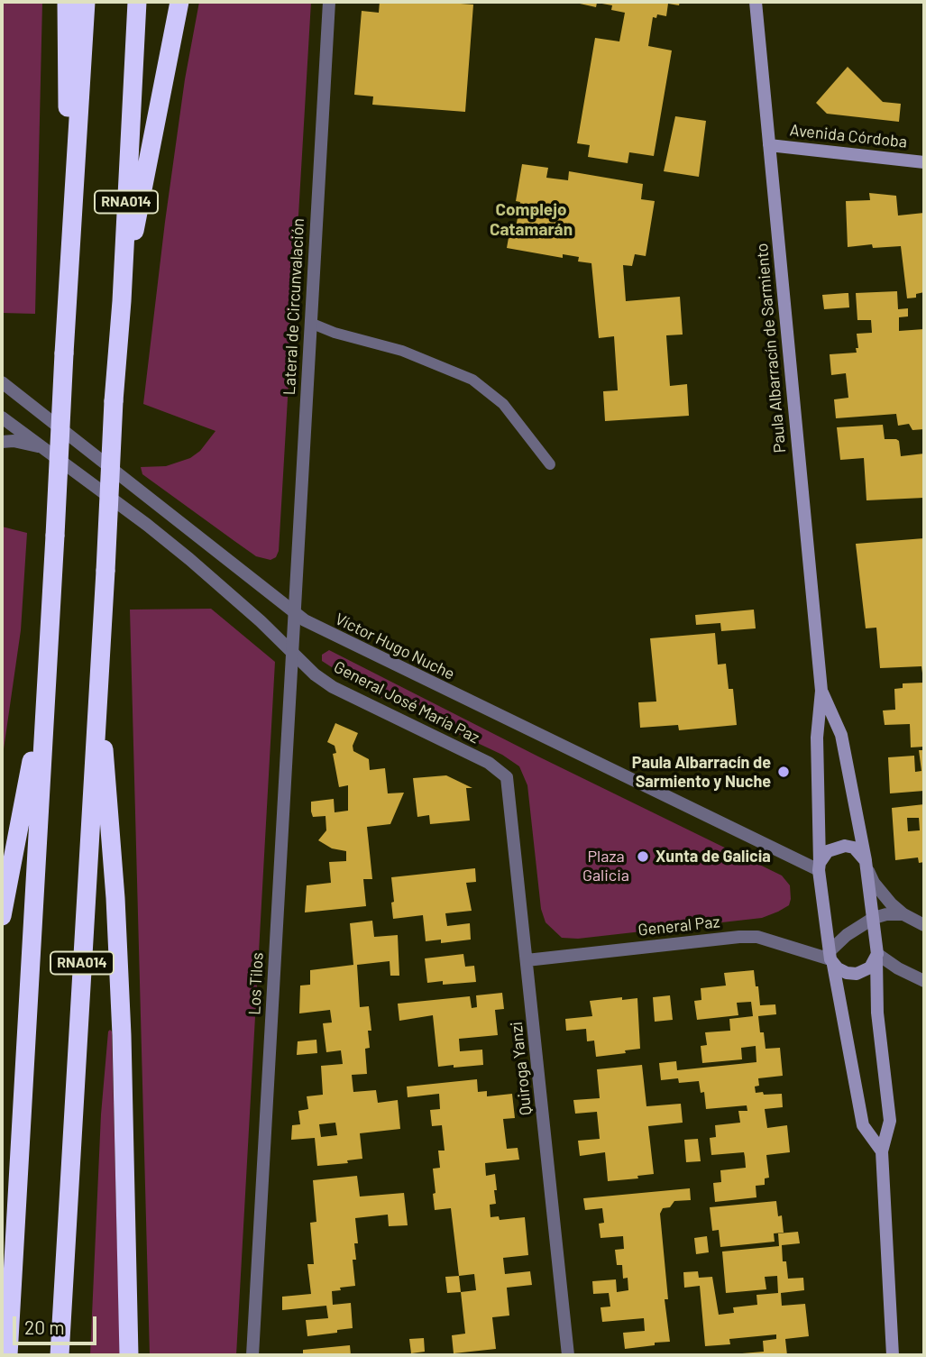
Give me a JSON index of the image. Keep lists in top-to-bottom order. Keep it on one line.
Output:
{"streets":{"highway":["RNA014"],"main road":["Avenida Córdoba","Paula Albarracín de Sarmiento"],"street":["Lateral de Circunvalación","Víctor Hugo Nuche","General José María Paz","General Paz","Los Tilos","Quiroga Yanzi"]},"crossings":[["Avenida Córdoba","Paula Albarracín de Sarmiento"],["Lateral de Circunvalación","Víctor Hugo Nuche"],["Lateral de Circunvalación","Los Tilos"],["Paula Albarracín de Sarmiento","Víctor Hugo Nuche"],["Paula Albarracín de Sarmiento","General Paz"],["Víctor Hugo Nuche","Los Tilos"],["General José María Paz","Los Tilos"],["General José María Paz","Quiroga Yanzi"],["General Paz","Quiroga Yanzi"]],"districts":["Complejo Catamarán"],"parks":["Plaza Galicia"],"places":["Paula Albarracín de Sarmiento y Nuche","Xunta de Galicia"],"scale_bar":"20 m"}
